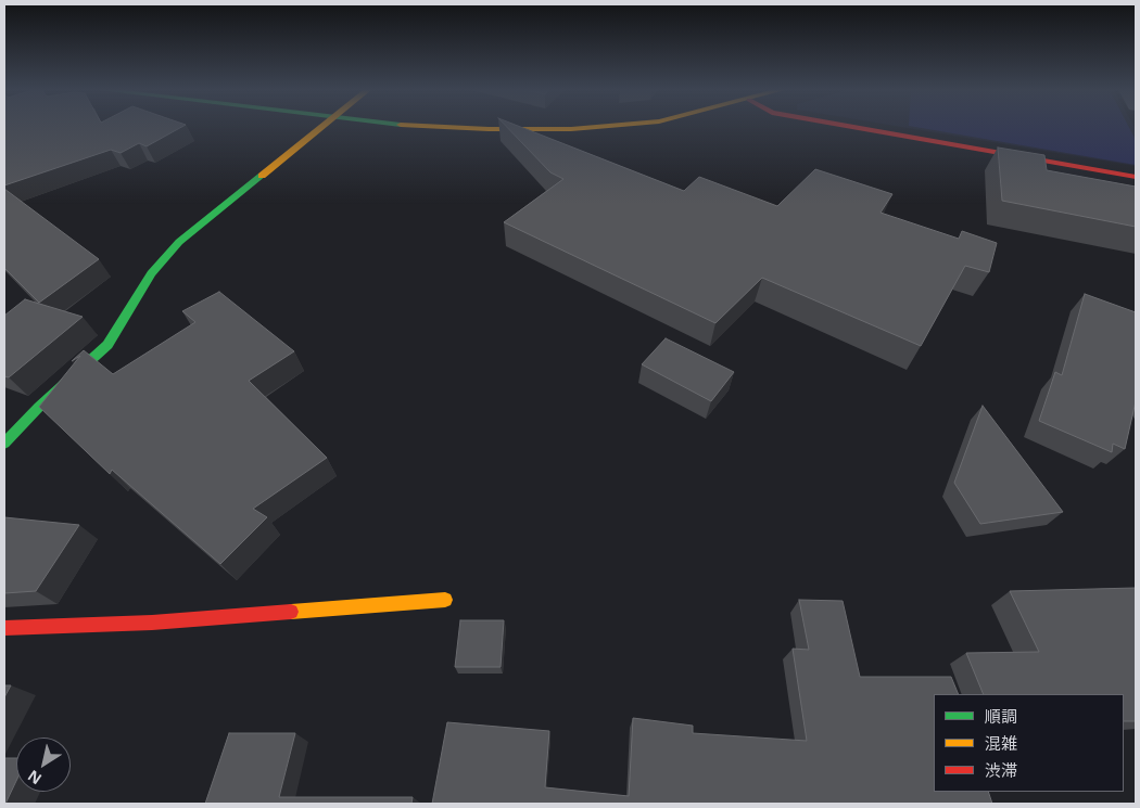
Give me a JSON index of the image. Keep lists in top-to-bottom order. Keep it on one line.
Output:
{"legend":["順調","混雑","渋滞"],"north":"bottom left"}
